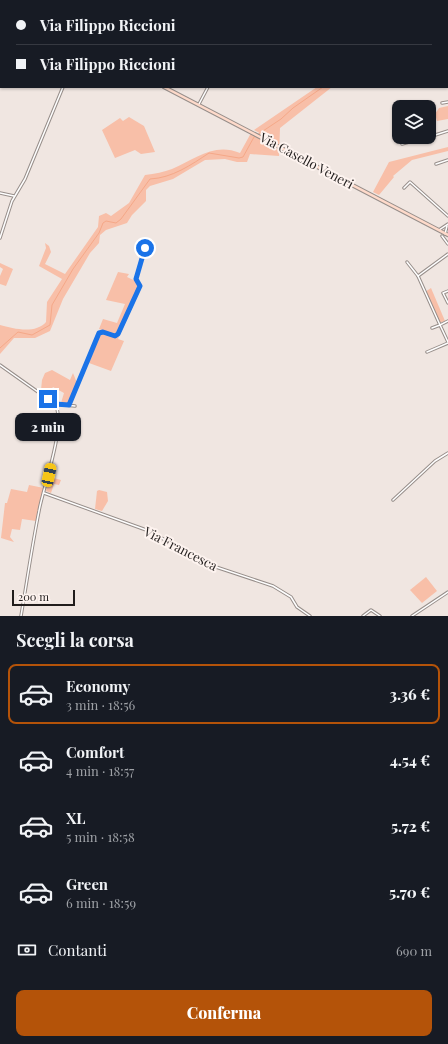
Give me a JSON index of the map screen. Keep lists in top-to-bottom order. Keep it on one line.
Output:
{"streets":{"street":["Via Casello Veneri","Via Francesca"]},"scale_bar":"200 m","page":{"banner":["Via Filippo Riccioni","Via Filippo Riccioni"],"bubble":"2 min","scale":"200 m","heading":"Scegli la corsa","list":[{"name":"Economy","note":"3 min · 18:56","value":"3.36 €"},{"name":"Comfort","note":"4 min · 18:57","value":"4.54 €"},{"name":"XL","note":"5 min · 18:58","value":"5.72 €"},{"name":"Green","note":"6 min · 18:59","value":"5.70 €"}],"pay":["Contanti","690 m"],"buttons":"Conferma"}}
